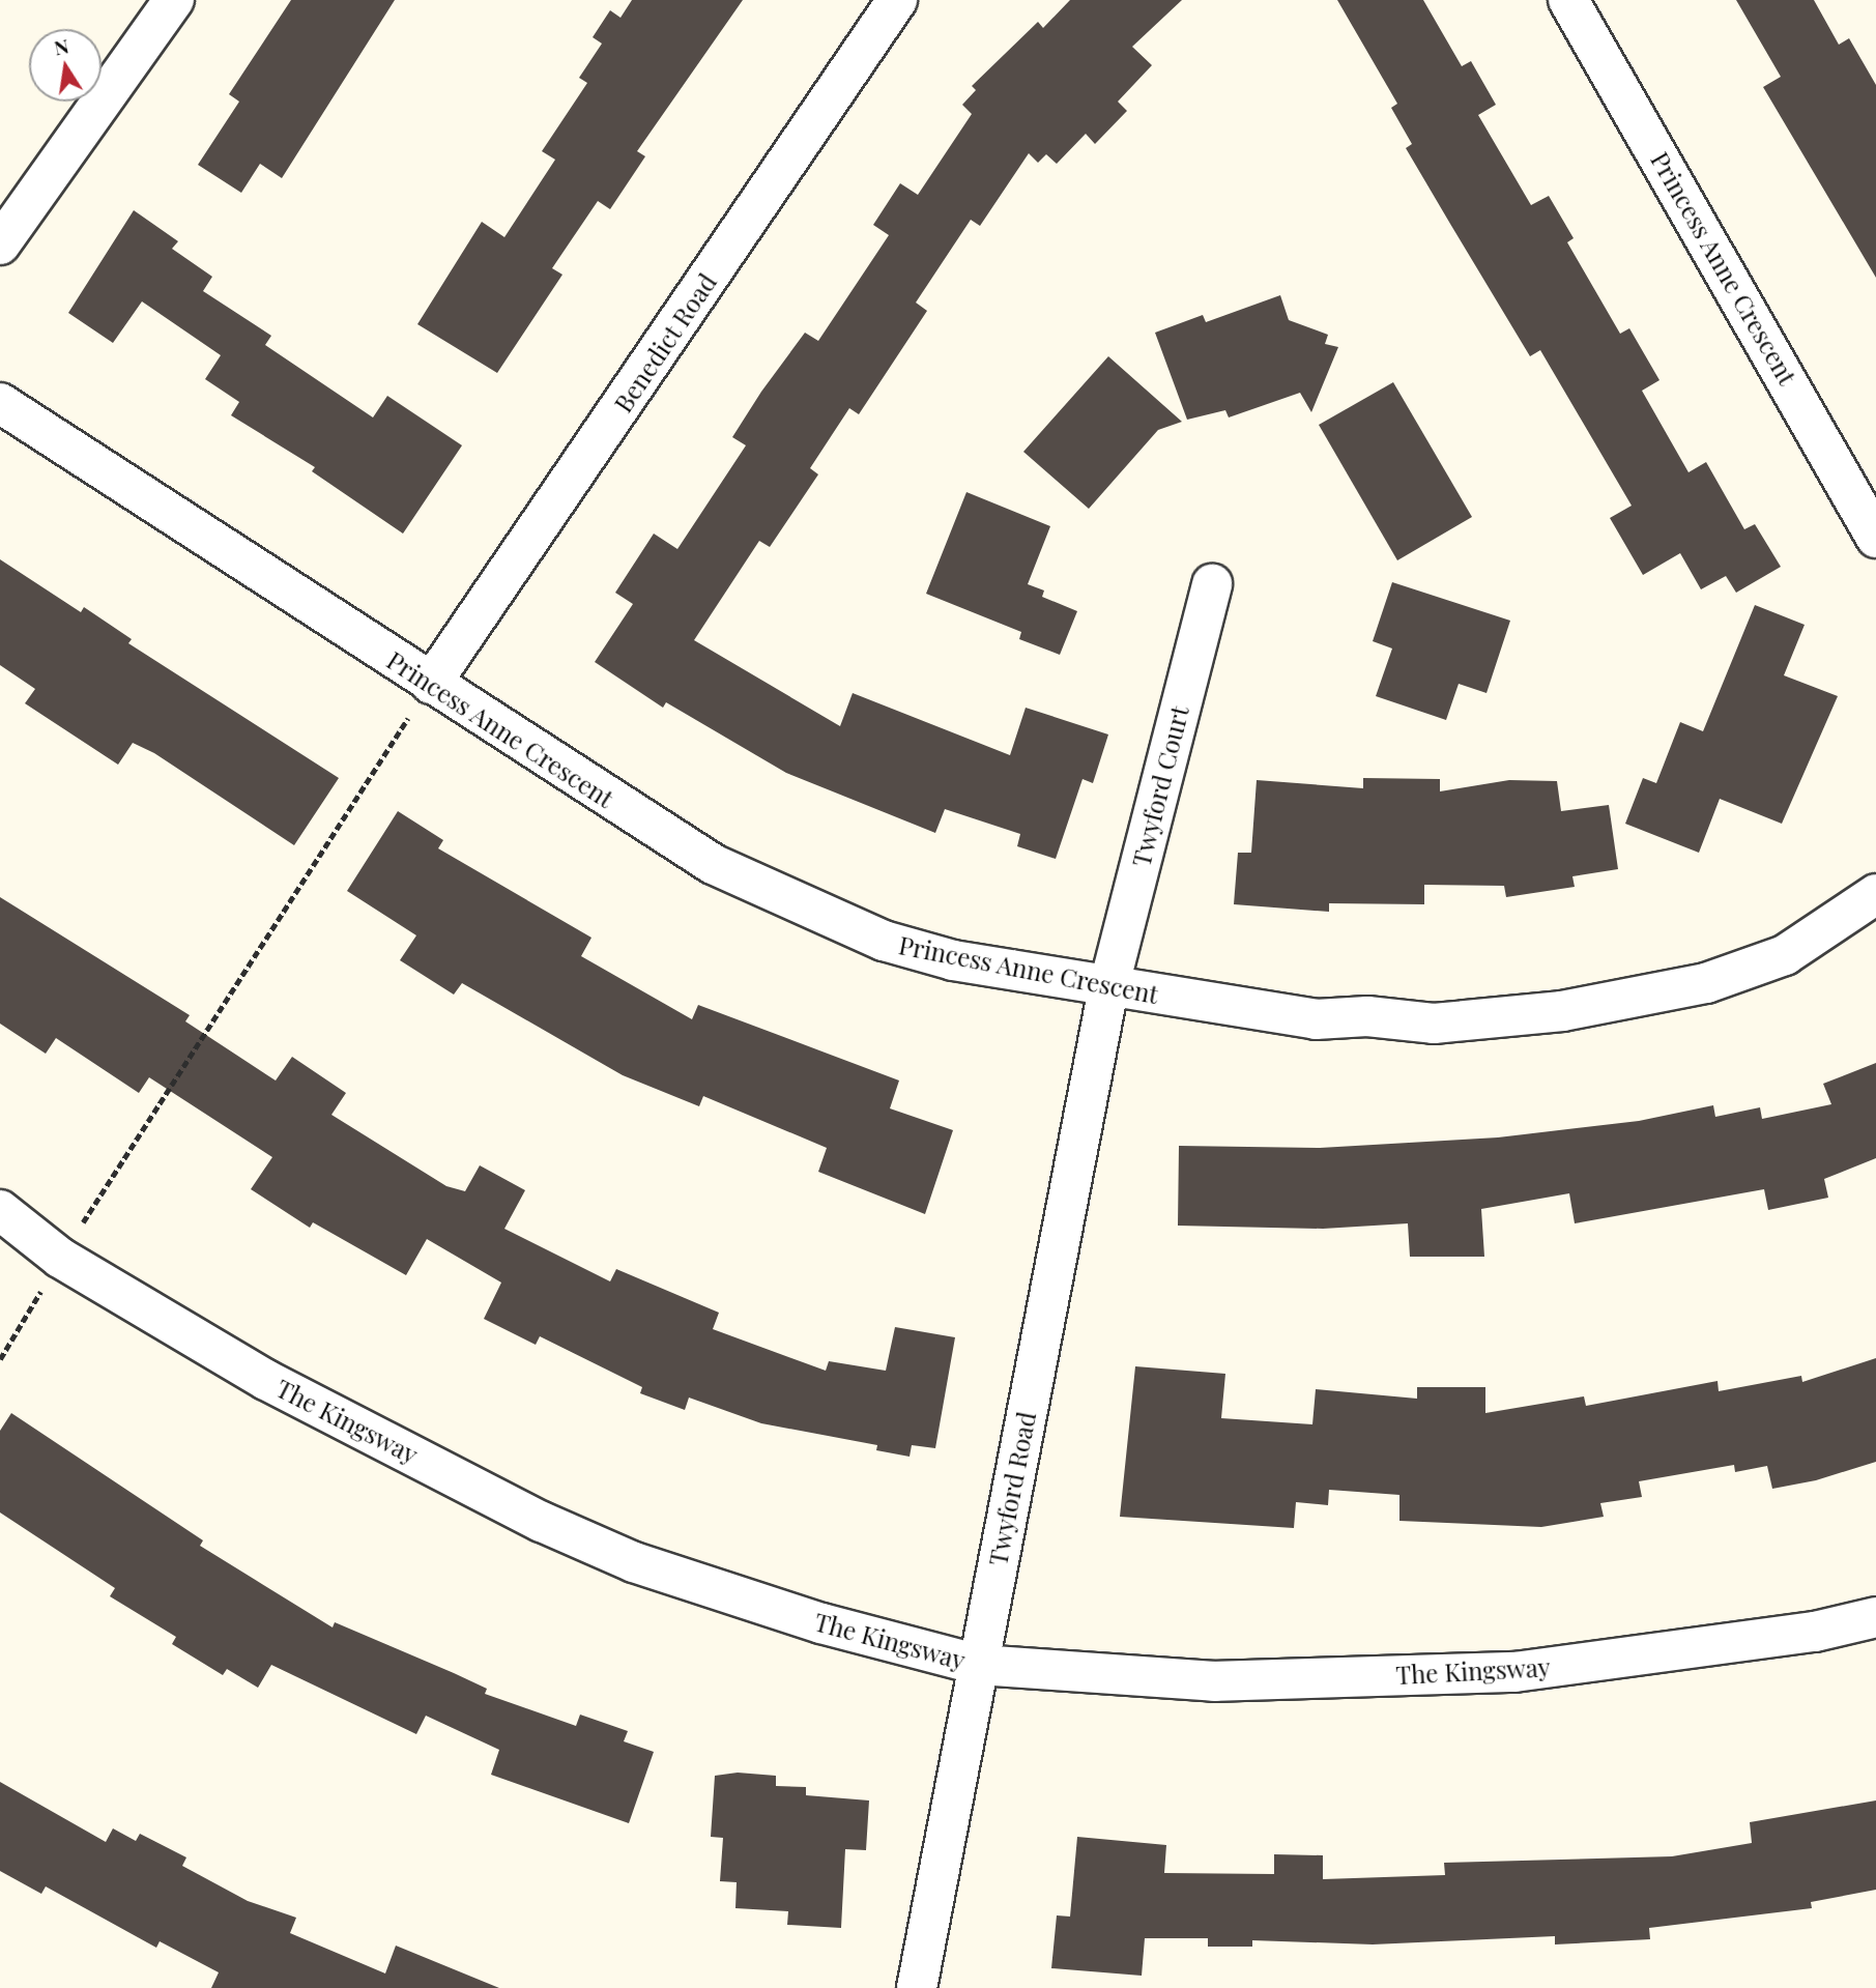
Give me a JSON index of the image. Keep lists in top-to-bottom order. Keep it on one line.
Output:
{"streets":{"street":["Princess Anne Crescent","Benedict Road","Twyford Court","The Kingsway","Twyford Road"]},"crossings":[["Princess Anne Crescent","Benedict Road"],["Princess Anne Crescent","Twyford Court"],["Princess Anne Crescent","Twyford Road"],["Twyford Court","Twyford Road"],["The Kingsway","Twyford Road"]],"north":"top"}
